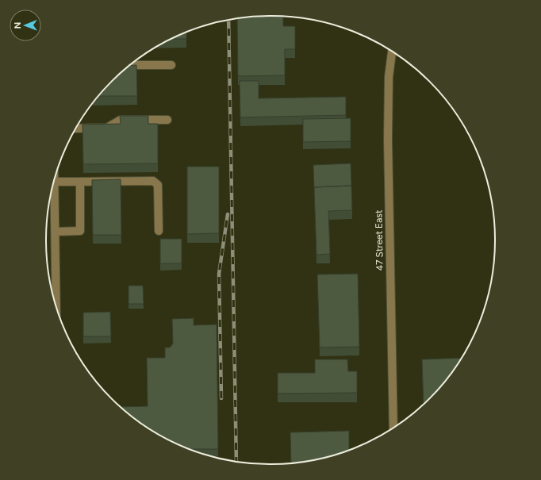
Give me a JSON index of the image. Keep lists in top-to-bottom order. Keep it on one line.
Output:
{"streets":{"street":["47 Street East"]},"north":"left"}
